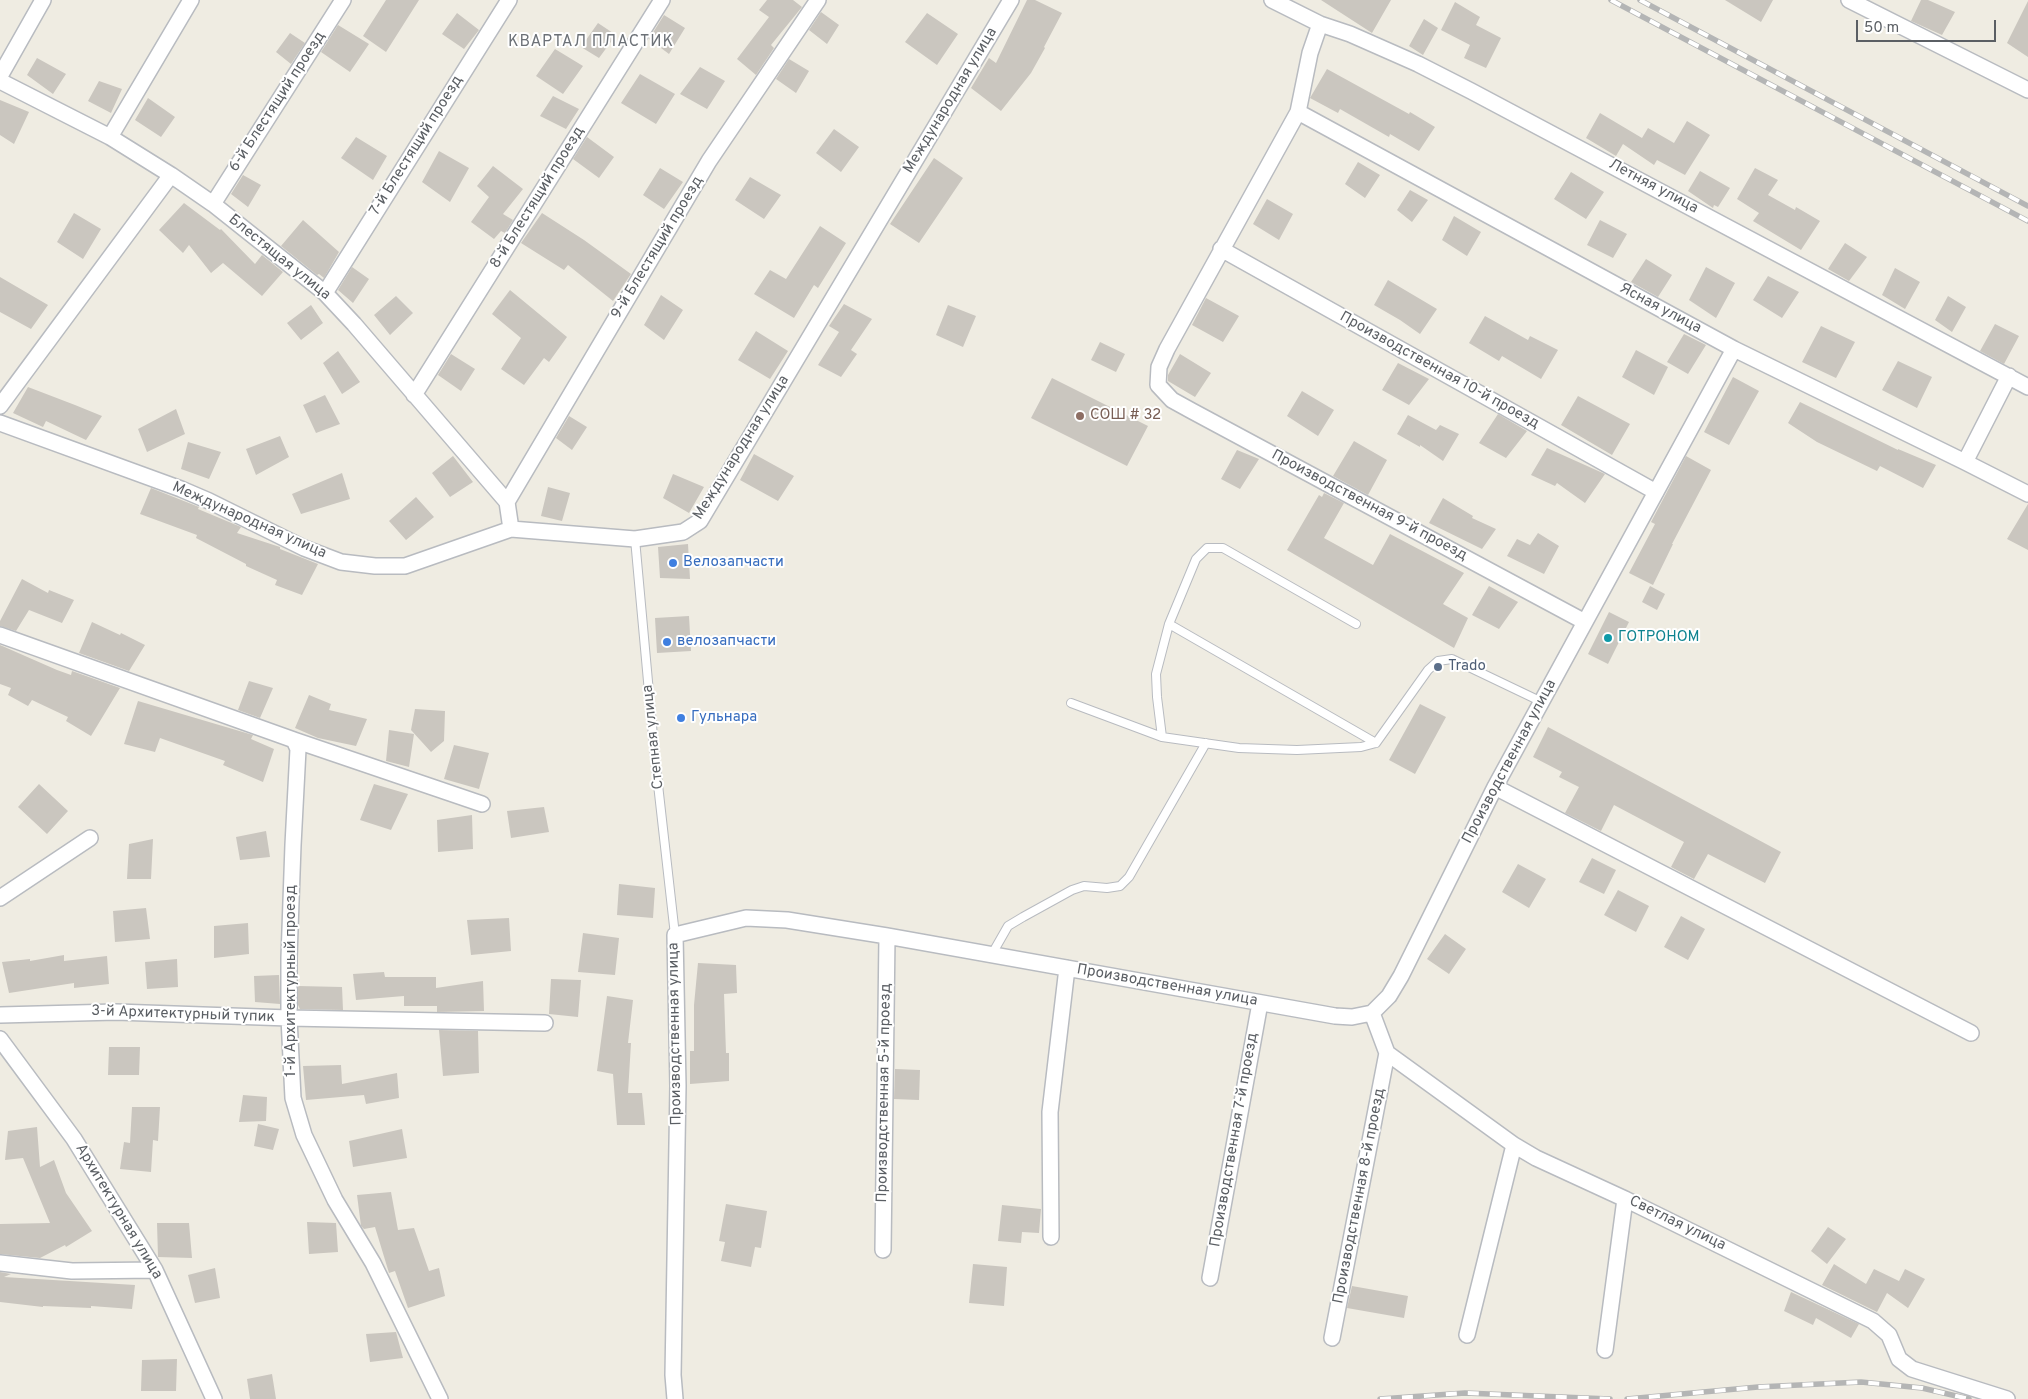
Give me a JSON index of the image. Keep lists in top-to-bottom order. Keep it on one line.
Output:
{"streets":{"street":["Международная улица","6-й Блестящий проезд","7-й Блестящий проезд","Летняя улица","8-й Блестящий проезд","9-й Блестящий проезд","Блестящая улица","Ясная улица","Производственная 10-й проезд","Производственная 9-й проезд","Производственная улица","1-й Архитектурный проезд","3-й Архитектурный тупик","Производственная 5-й проезд","Производственная 7-й проезд","Производственная 8-й проезд","Архитектурная улица","Светлая улица"],"lane":["Степная улица"]},"crossings":[["Международная улица","Степная улица"],["6-й Блестящий проезд","Блестящая улица"],["7-й Блестящий проезд","Блестящая улица"],["8-й Блестящий проезд","Блестящая улица"],["9-й Блестящий проезд","Блестящая улица"],["Ясная улица","Производственная улица"],["Производственная 10-й проезд","Производственная 9-й проезд"],["Производственная 10-й проезд","Производственная улица"],["Производственная 9-й проезд","Производственная улица"],["Степная улица","Производственная улица"],["Производственная улица","Производственная 5-й проезд"],["Производственная улица","Производственная 7-й проезд"],["1-й Архитектурный проезд","3-й Архитектурный тупик"],["Производственная 8-й проезд","Светлая улица"]],"districts":["КВАРТАЛ ПЛАСТИК"],"places":["СОШ # 32","Велозапчасти","ГОТРОНОМ","велозапчасти","Trado","Гульнара"],"scale_bar":"50 m"}
